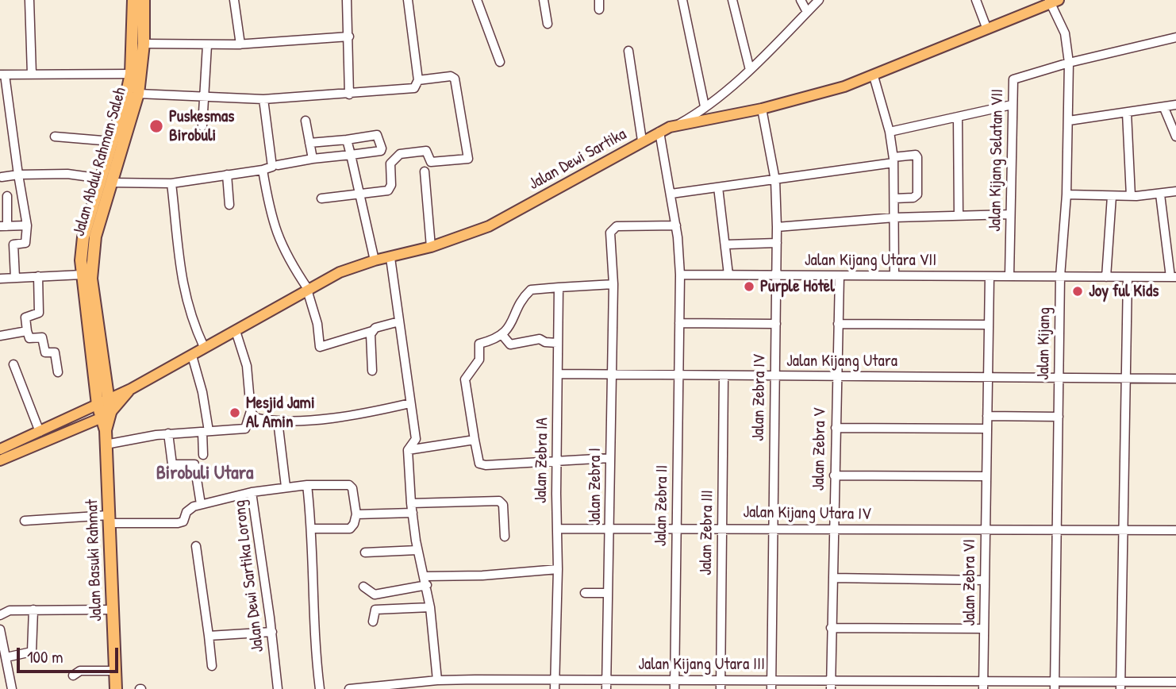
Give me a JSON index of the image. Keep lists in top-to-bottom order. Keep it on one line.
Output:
{"streets":{"highway":["Jalan Abdul Rahman Saleh","Jalan Basuki Rahmat"],"main road":["Jalan Dewi Sartika"],"street":["Jalan Kijang Selatan VII","Jalan Kijang Utara VII","Jalan Kijang","Jalan Kijang Utara","Jalan Zebra IV","Jalan Zebra V","Jalan Zebra IA","Jalan Zebra I","Jalan Zebra II","Jalan Kijang Utara IV","Jalan Zebra III","Jalan Dewi Sartika Lorong","Jalan Zebra VI","Jalan Kijang Utara III"]},"crossings":[["Jalan Dewi Sartika","Jalan Abdul Rahman Saleh"],["Jalan Dewi Sartika","Jalan Kijang"],["Jalan Dewi Sartika","Jalan Zebra IV"],["Jalan Dewi Sartika","Jalan Zebra II"],["Jalan Kijang Selatan VII","Jalan Kijang Utara VII"],["Jalan Kijang Selatan VII","Jalan Kijang"],["Jalan Abdul Rahman Saleh","Jalan Basuki Rahmat"],["Jalan Kijang Utara VII","Jalan Kijang"],["Jalan Kijang Utara VII","Jalan Zebra IV"],["Jalan Kijang Utara VII","Jalan Zebra V"],["Jalan Kijang Utara VII","Jalan Zebra II"],["Jalan Kijang Utara VII","Jalan Zebra VI"],["Jalan Kijang","Jalan Kijang Utara"],["Jalan Kijang","Jalan Kijang Utara IV"],["Jalan Kijang","Jalan Kijang Utara III"],["Jalan Kijang Utara","Jalan Zebra IV"],["Jalan Kijang Utara","Jalan Zebra V"],["Jalan Kijang Utara","Jalan Zebra IA"],["Jalan Kijang Utara","Jalan Zebra I"],["Jalan Kijang Utara","Jalan Zebra II"],["Jalan Kijang Utara","Jalan Zebra III"],["Jalan Kijang Utara","Jalan Zebra VI"],["Jalan Zebra IV","Jalan Kijang Utara IV"],["Jalan Zebra IV","Jalan Kijang Utara III"],["Jalan Zebra V","Jalan Kijang Utara IV"],["Jalan Zebra V","Jalan Kijang Utara III"],["Jalan Zebra IA","Jalan Kijang Utara IV"],["Jalan Zebra IA","Jalan Kijang Utara III"],["Jalan Zebra I","Jalan Zebra II"],["Jalan Zebra I","Jalan Kijang Utara IV"],["Jalan Zebra I","Jalan Kijang Utara III"],["Jalan Zebra II","Jalan Kijang Utara IV"],["Jalan Zebra II","Jalan Kijang Utara III"],["Jalan Kijang Utara IV","Jalan Zebra III"],["Jalan Kijang Utara IV","Jalan Zebra VI"],["Jalan Zebra III","Jalan Kijang Utara III"],["Jalan Zebra VI","Jalan Kijang Utara III"]],"districts":["Birobuli Utara"],"places":["Puskesmas Birobuli","Purple Hotel","Joy ful Kids","Mesjid Jami Al Amin"],"scale_bar":"100 m"}
